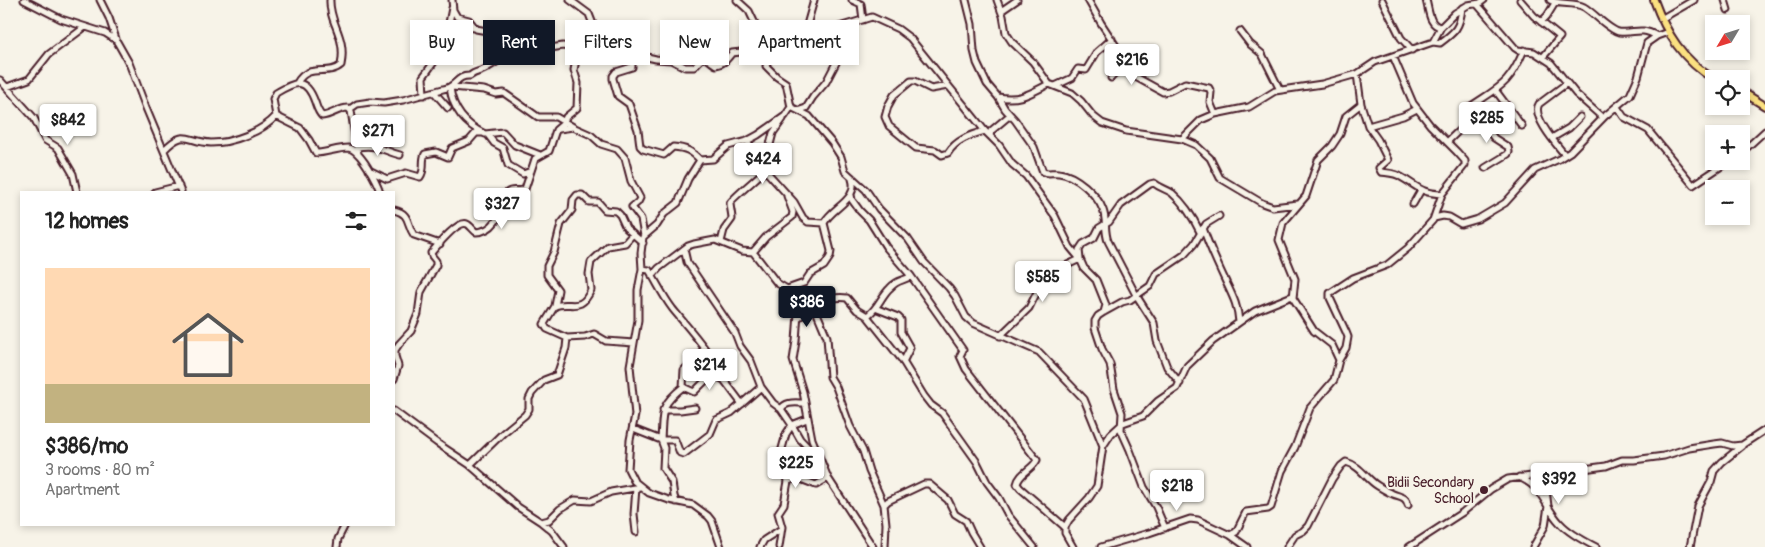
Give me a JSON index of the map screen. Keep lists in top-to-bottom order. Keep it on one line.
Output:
{"places":["Bidii Secondary School"],"north":"bottom left","page":{"map_buttons":["+","−"],"chip":["Buy","Rent","Filters","New","Apartment"],"price":["$216","$285","$842","$271","$424","$327","$585","$386","$214","$225","$392","$218"],"heading":"12 homes","list":[{"name":"$386/mo","note":"3 rooms · 80 m² · Apartment"}]}}
